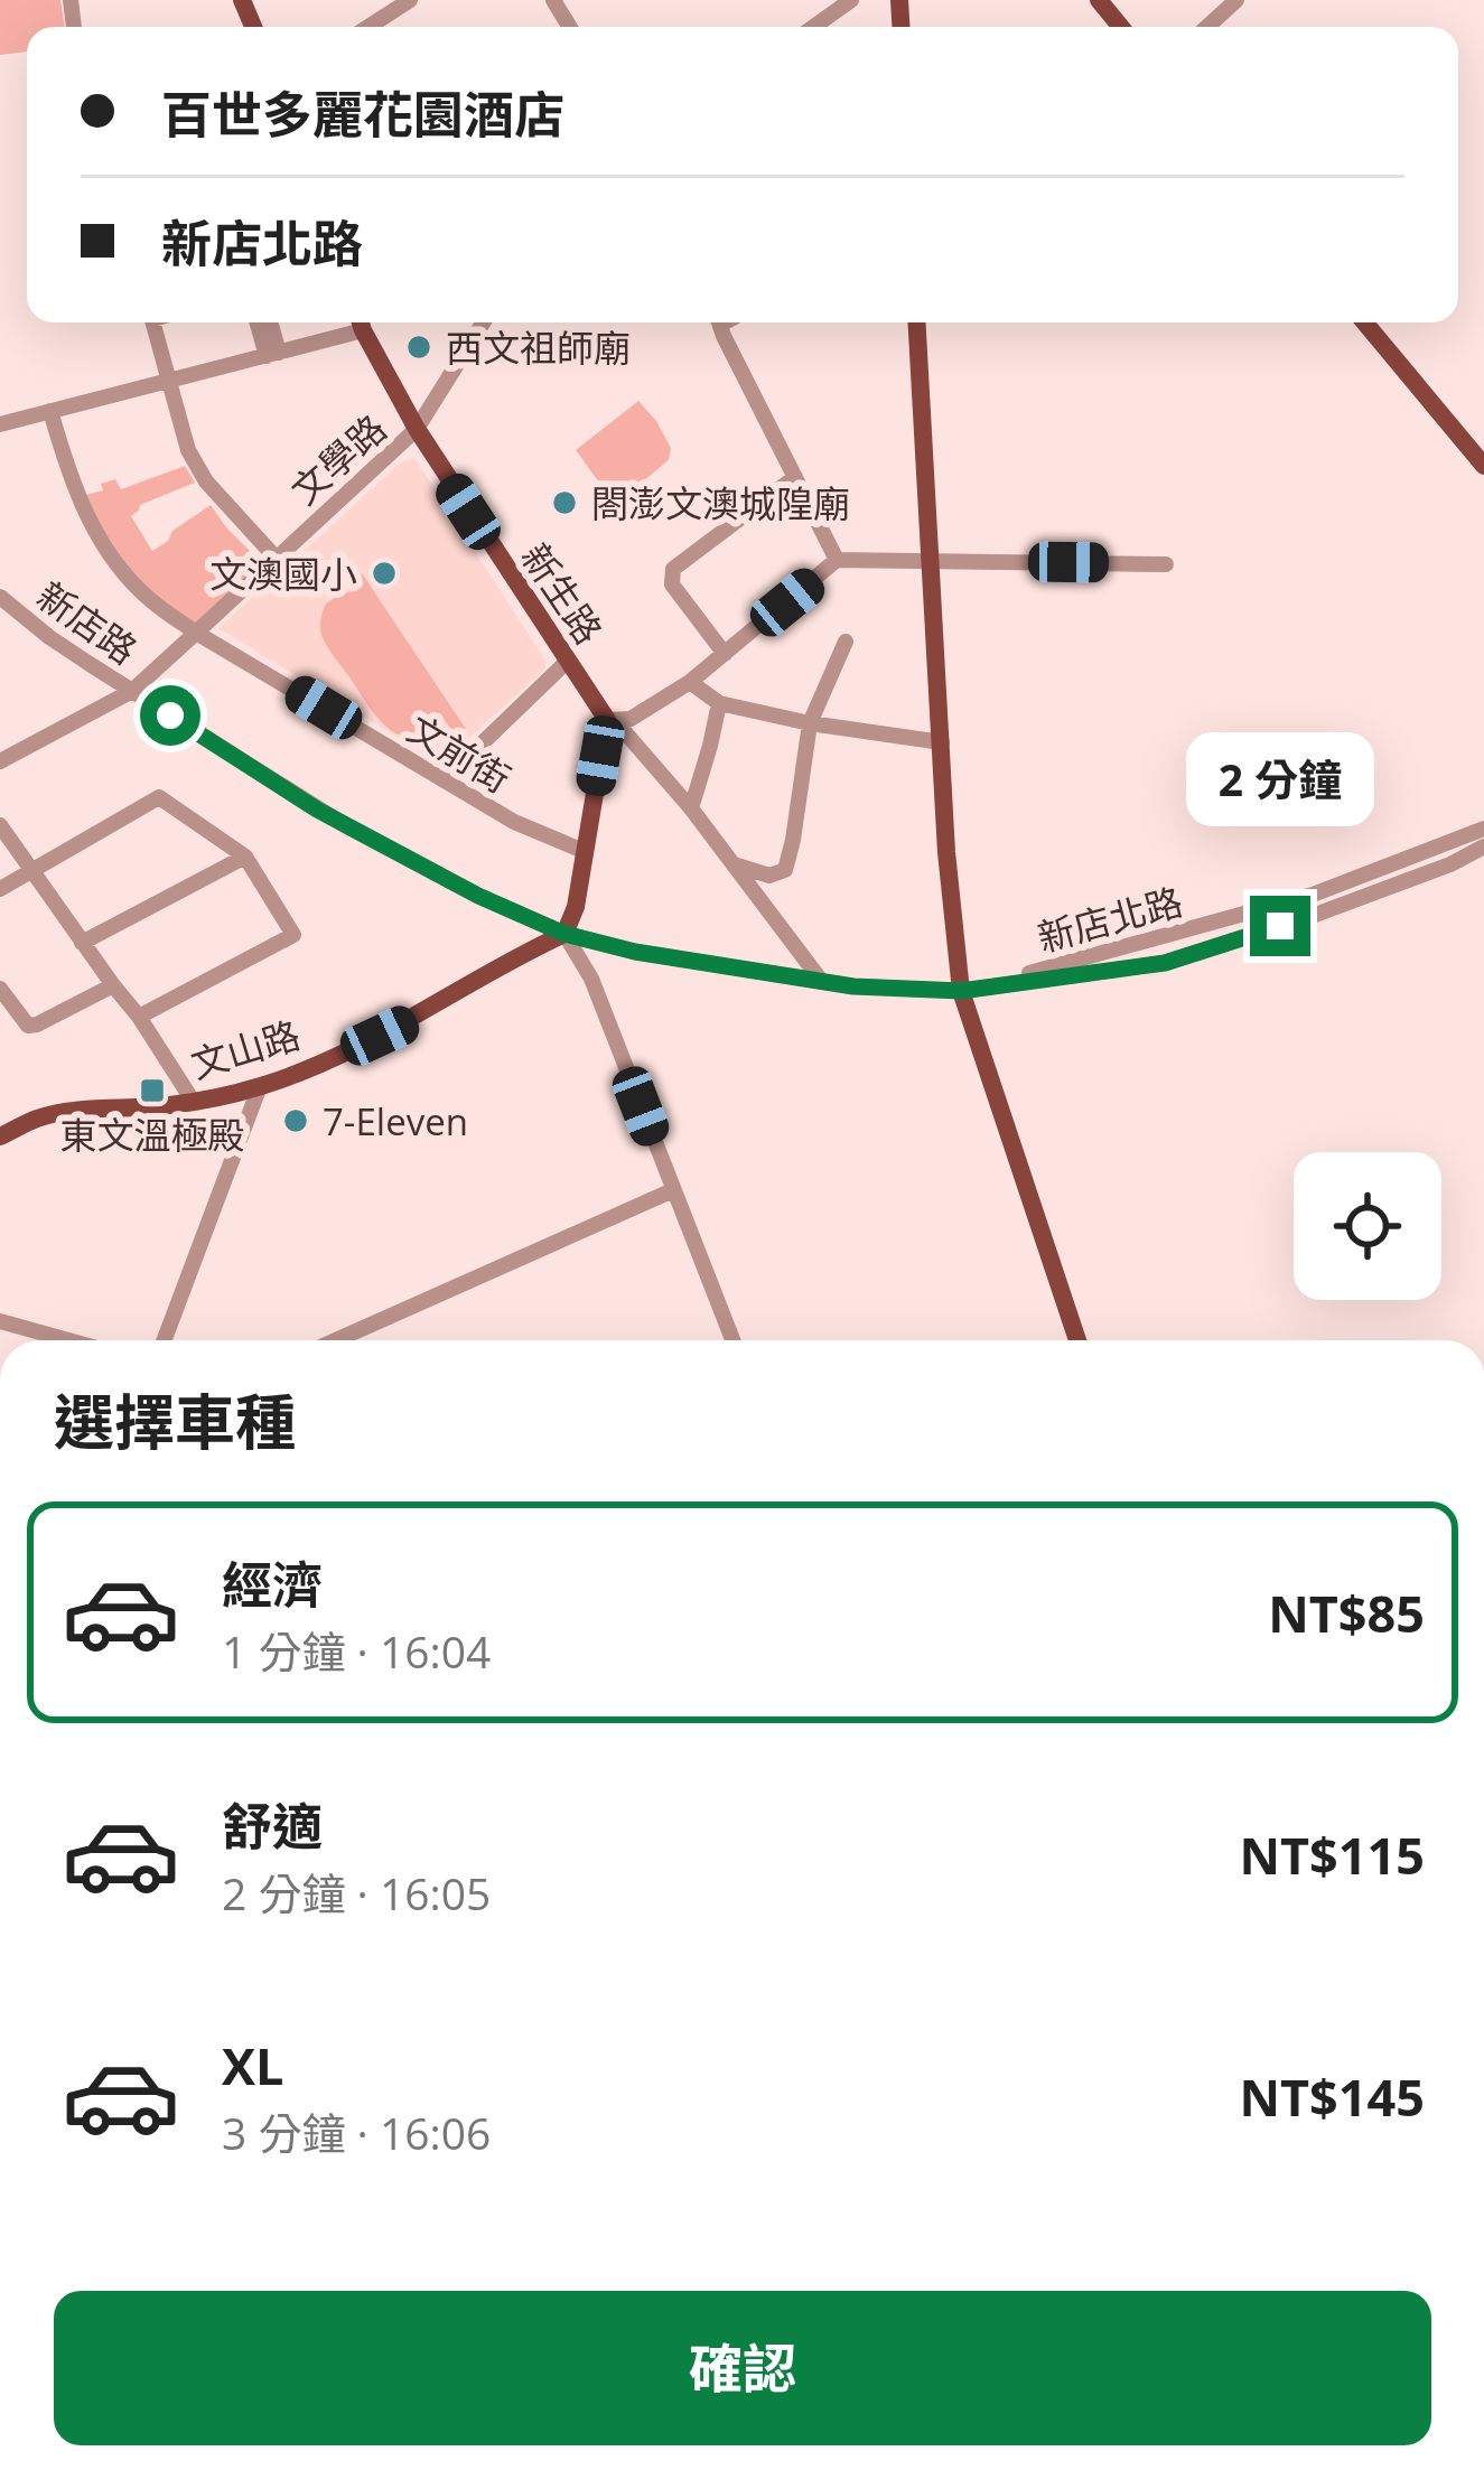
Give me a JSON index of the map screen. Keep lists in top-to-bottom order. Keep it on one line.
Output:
{"streets":{"main road":["新生路","文山路"],"street":["文學路","新店路","文前街","新店北路"]},"crossings":[["文學路","新生路"],["文學路","新店路"],["文學路","文前街"],["新店路","新店北路"],["新店路","文山路"]],"places":{"other":["西文祖師廟","閤澎文澳城隍廟","文澳國小","7-Eleven"],"transit":["東文溫極殿"]},"page":{"banner":["百世多麗花園酒店","新店北路"],"bubble":"2 分鐘","heading":"選擇車種","list":[{"name":"經濟","note":"1 分鐘 · 16:04","value":"NT$85"},{"name":"舒適","note":"2 分鐘 · 16:05","value":"NT$115"},{"name":"XL","note":"3 分鐘 · 16:06","value":"NT$145"}],"buttons":"確認"}}
